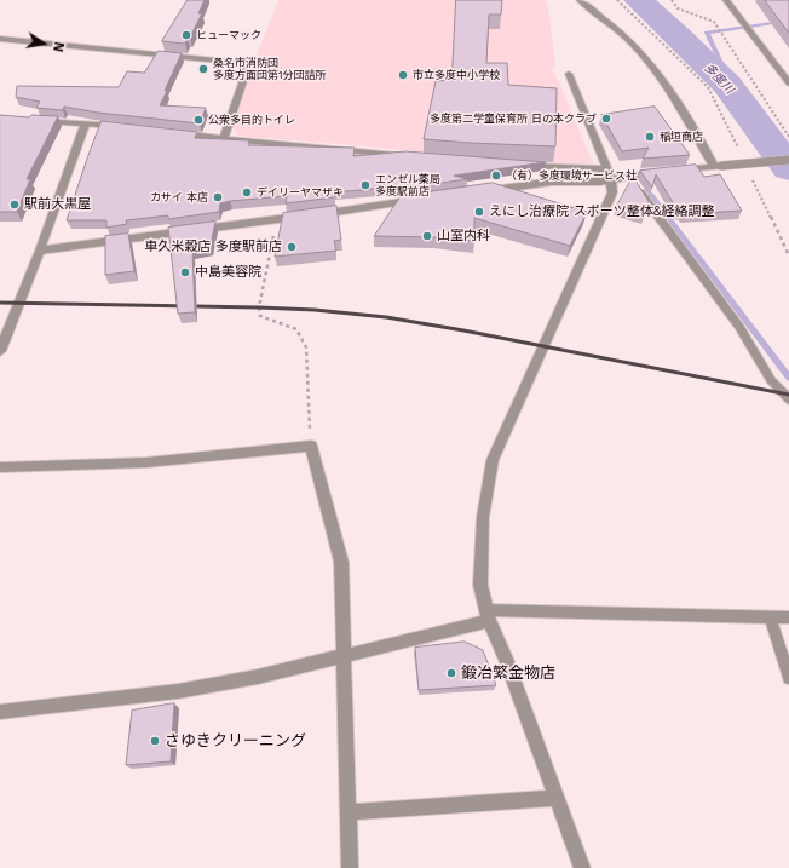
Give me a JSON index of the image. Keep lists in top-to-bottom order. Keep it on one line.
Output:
{"water":["多度川"],"places":["ヒューマック","桑名市消防団 多度方面団第1分団詰所","市立多度中小学校","多度第二学童保育所 日の本クラブ","公衆多目的トイレ","稲垣商店","（有）多度環境サービス社","エンゼル薬局 多度駅前店","デイリーヤマザキ","カサイ 本店","駅前大黒屋","えにし治療院 スポーツ整体&経絡調整","山室内科","車久米穀店 多度駅前店","中島美容院","鍛冶繁金物店","さゆきクリーニング"],"north":"right"}
